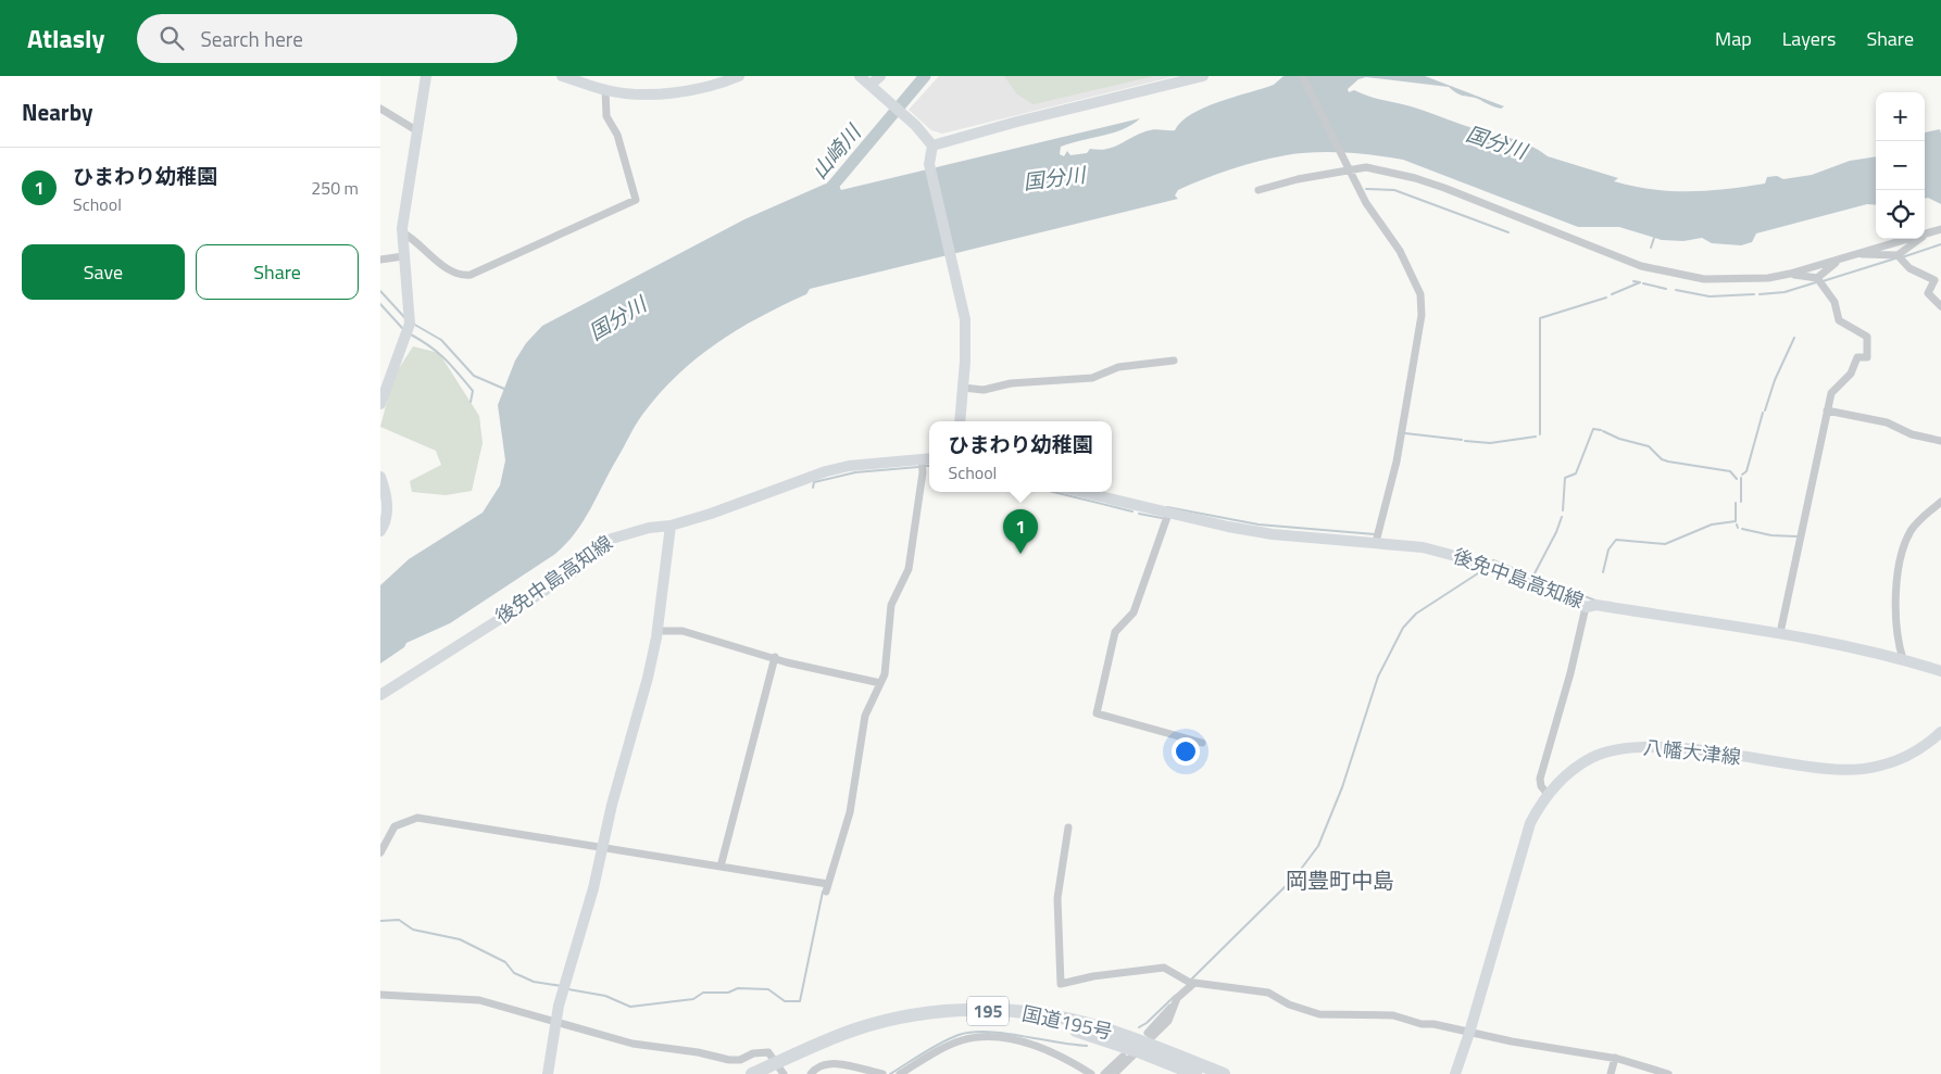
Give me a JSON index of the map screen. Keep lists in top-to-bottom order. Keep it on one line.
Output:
{"streets":{"highway":["195","国道195号"],"main road":["後免中島高知線","八幡大津線"]},"districts":["岡豊町中島"],"water":["国分川","山崎川"],"page":{"header":"Atlasly","search":"Search here","nav":["Map","Layers","Share"],"heading":"Nearby","map_buttons":["+","−"],"list":[{"mark":"1","name":"ひまわり幼稚園","note":"School","value":"250 m"}],"buttons":["Save","Share"],"popup":["ひまわり幼稚園","School"],"pins":"1"}}
